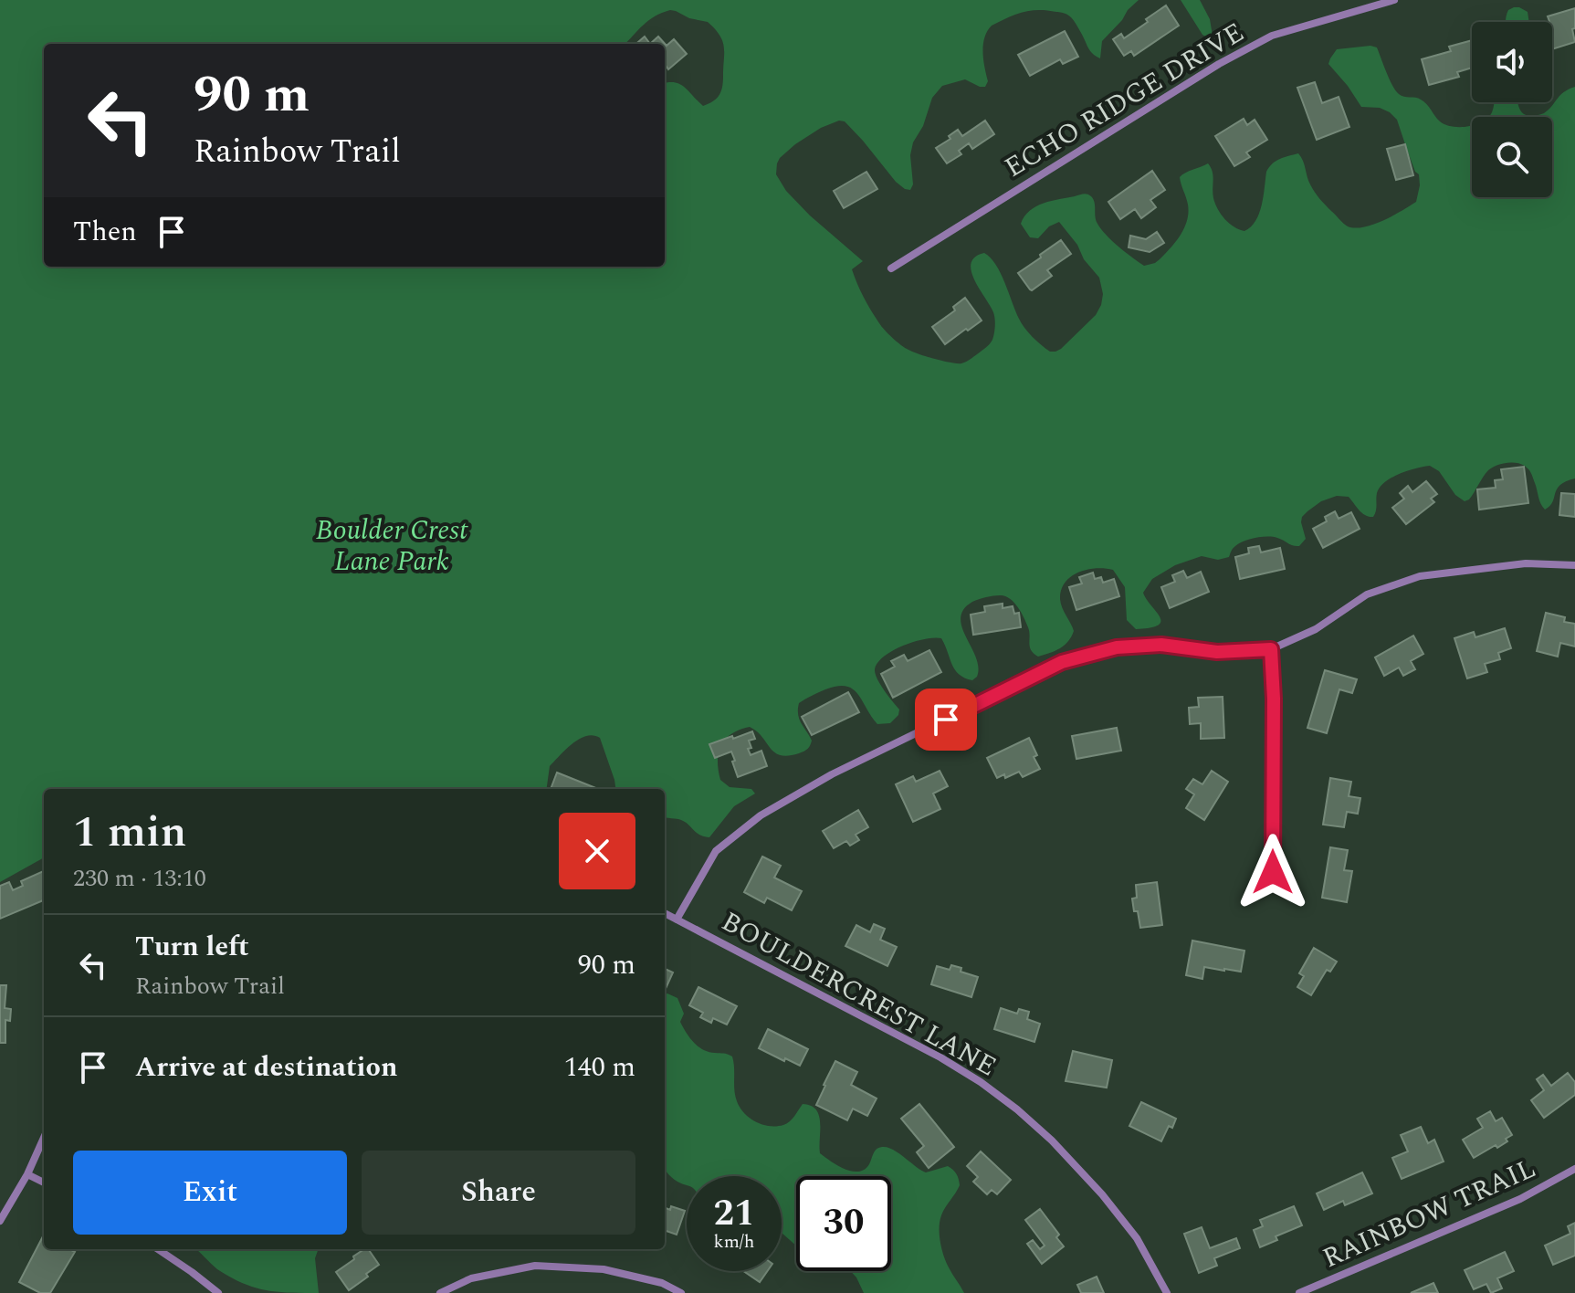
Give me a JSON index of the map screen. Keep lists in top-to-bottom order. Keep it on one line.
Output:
{"streets":{"street":["ECHO RIDGE DRIVE","BOULDERCREST LANE","RAINBOW TRAIL"]},"parks":["Boulder Crest Lane Park"],"page":{"turn":["90 m","Rainbow Trail"],"then":"Then","heading":["1 min","230 m · 13:10"],"list":[{"name":"Turn left","note":"Rainbow Trail","value":"90 m"},{"name":"Arrive at destination","value":"140 m"}],"buttons":["Exit","Share"],"speed":"21 km/h","limit":"30"}}
